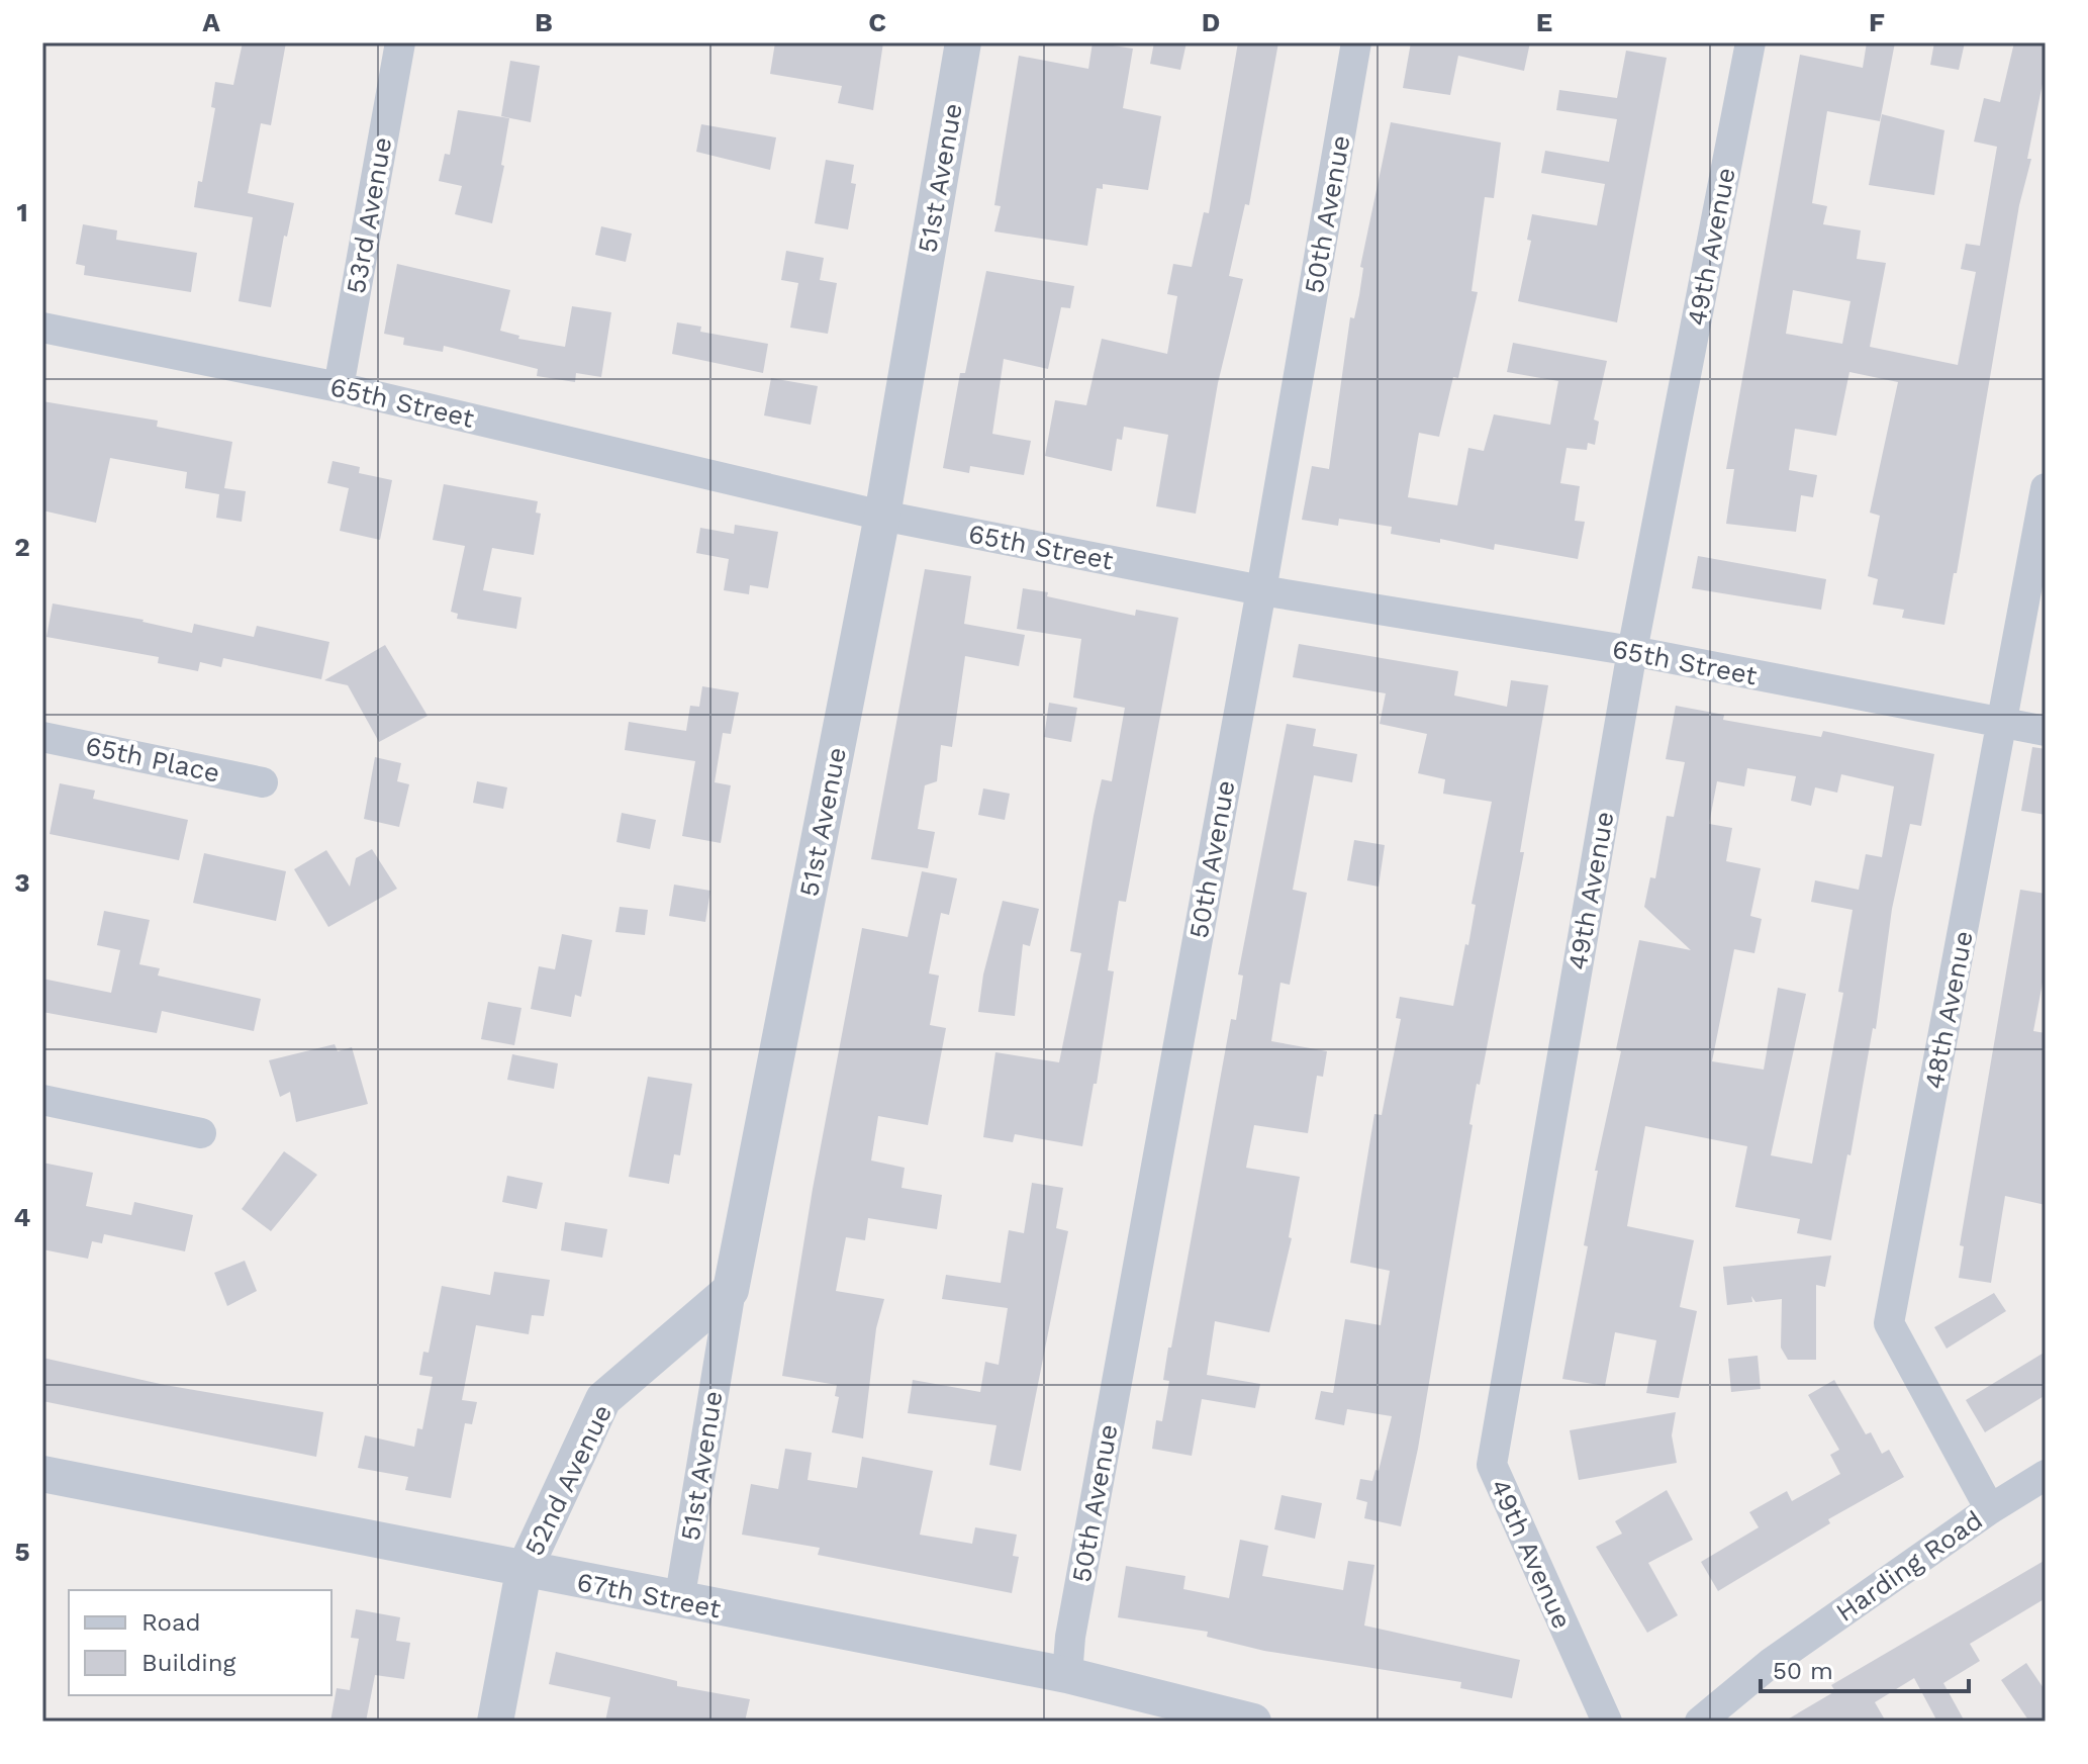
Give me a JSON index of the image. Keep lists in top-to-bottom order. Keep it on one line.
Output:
{"streets":{"street":["51st Avenue","50th Avenue","53rd Avenue","49th Avenue","65th Street","65th Place","48th Avenue","52nd Avenue","Harding Road","67th Street"]},"crossings":[["51st Avenue","65th Street"],["51st Avenue","52nd Avenue"],["51st Avenue","67th Street"],["50th Avenue","65th Street"],["50th Avenue","67th Street"],["53rd Avenue","65th Street"],["49th Avenue","65th Street"],["65th Street","48th Avenue"],["48th Avenue","Harding Road"],["52nd Avenue","67th Street"]],"legend":["Road","Building"],"scale_bar":"50 m","grid":{"columns":["A","B","C","D","E","F"],"rows":["1","2","3","4","5"]}}
